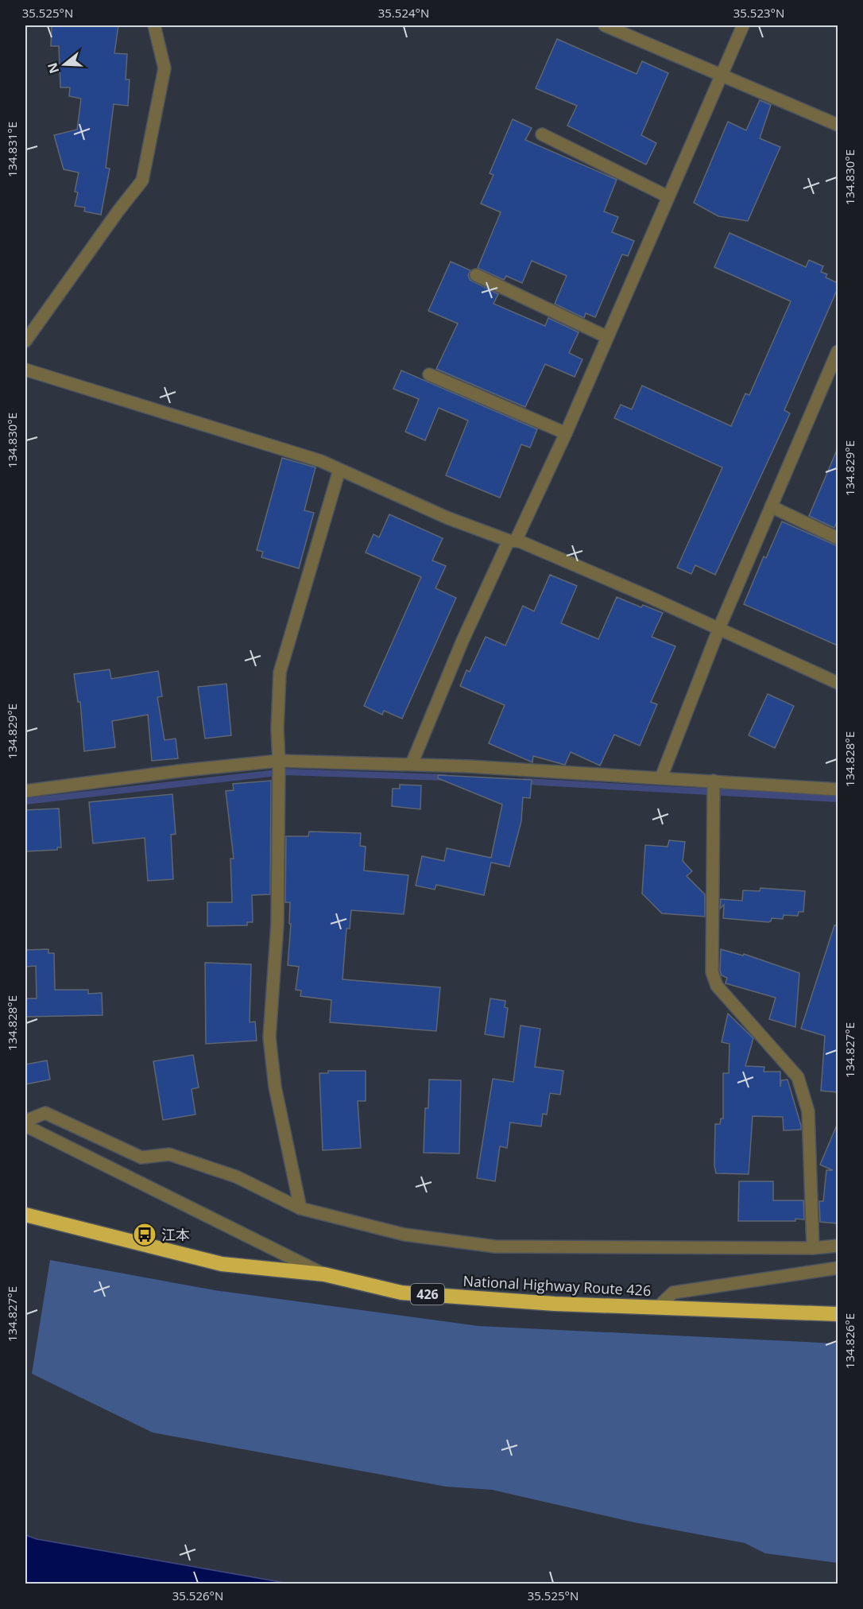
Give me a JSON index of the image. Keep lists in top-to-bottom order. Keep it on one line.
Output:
{"streets":{"highway":["National Highway Route 426","426"]},"places":{"bus stop":["江本"]},"north":"left","coordinates":["35.525°N","35.524°N","35.523°N","134.831°E","134.830°E","134.829°E","134.828°E","134.827°E","134.826°E","35.526°N"]}
